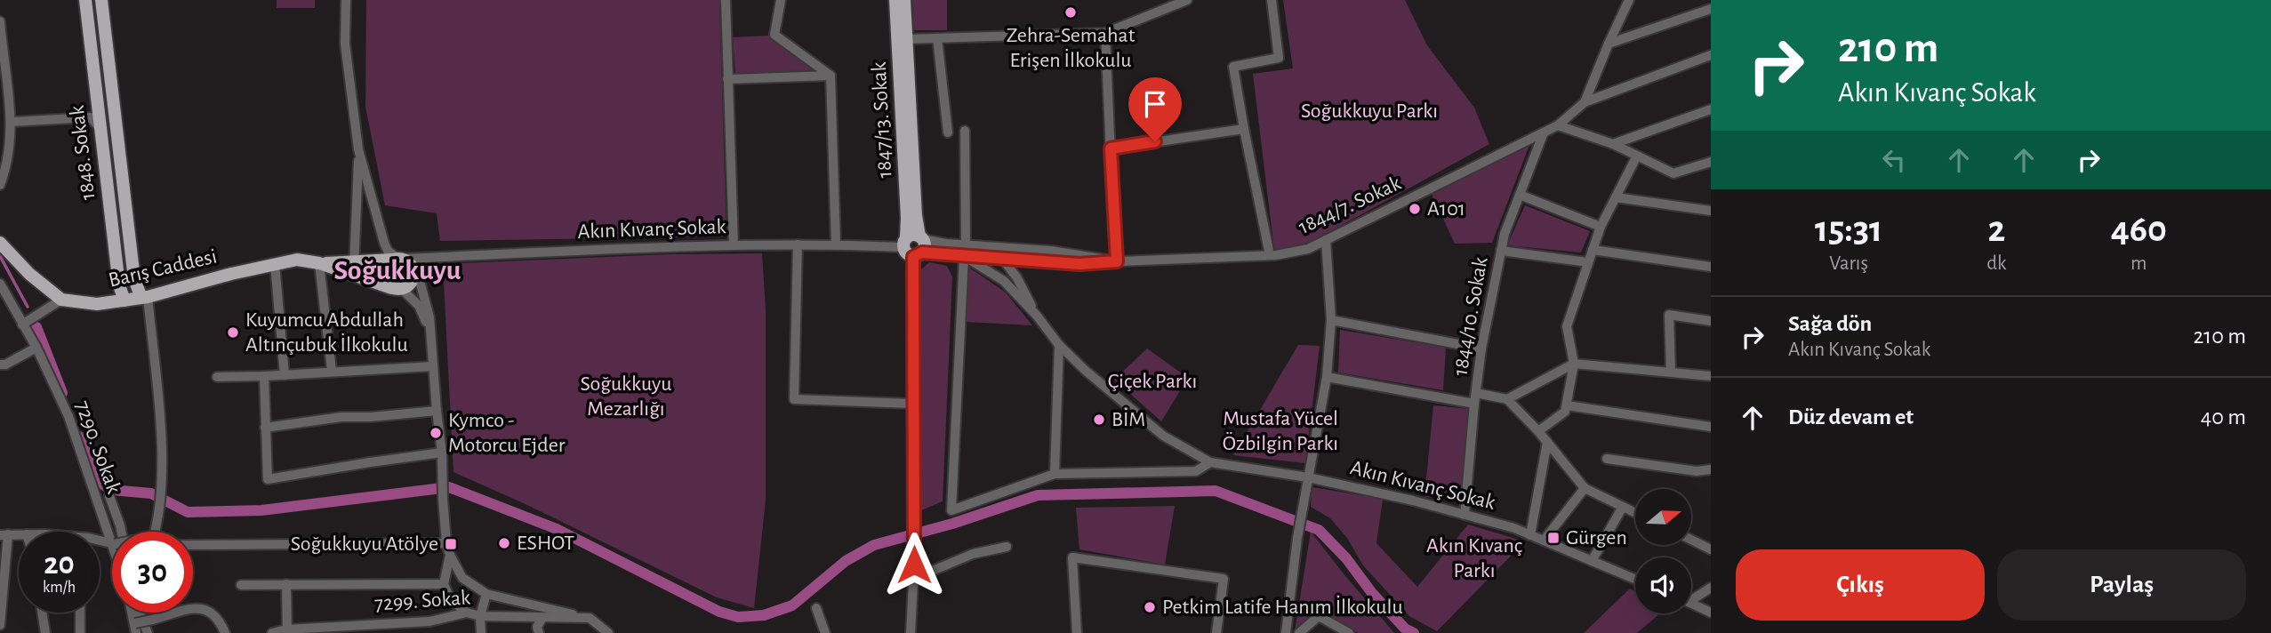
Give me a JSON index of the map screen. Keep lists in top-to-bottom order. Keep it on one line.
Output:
{"streets":{"main road":["1847/13. Sokak","1848. Sokak","Barış Caddesi"],"street":["1844/7. Sokak","Akın Kıvanç Sokak","1844/10. Sokak","7290. Sokak","7299. Sokak"]},"crossings":[["1847/13. Sokak","1844/7. Sokak"],["1847/13. Sokak","Akın Kıvanç Sokak"],["1848. Sokak","Barış Caddesi"],["1844/7. Sokak","Akın Kıvanç Sokak"],["1844/7. Sokak","1844/10. Sokak"],["Akın Kıvanç Sokak","1844/10. Sokak"]],"districts":["Soğukkuyu"],"parks":["Soğukkuyu Parkı","Çiçek Parkı","Soğukkuyu Mezarlığı","Mustafa Yücel Özbilgin Parkı","Akın Kıvanç Parkı"],"places":{"other":["Zehra-Semahat Erişen İlkokulu","A101","Kuyumcu Abdullah Altınçubuk İlkokulu","BİM","Kymco - Motorcu Ejder","ESHOT","Petkim Latife Hanım İlkokulu"],"transit":["Gürgen","Soğukkuyu Atölye"]},"north":"right","page":{"turn":["210 m","Akın Kıvanç Sokak"],"eta":["15:31","Varış","2","dk","460","m"],"list":[{"name":"Sağa dön","note":"Akın Kıvanç Sokak","value":"210 m"},{"name":"Düz devam et","value":"40 m"}],"speed":"20 km/h","limit":"30","buttons":["Çıkış","Paylaş"]}}
